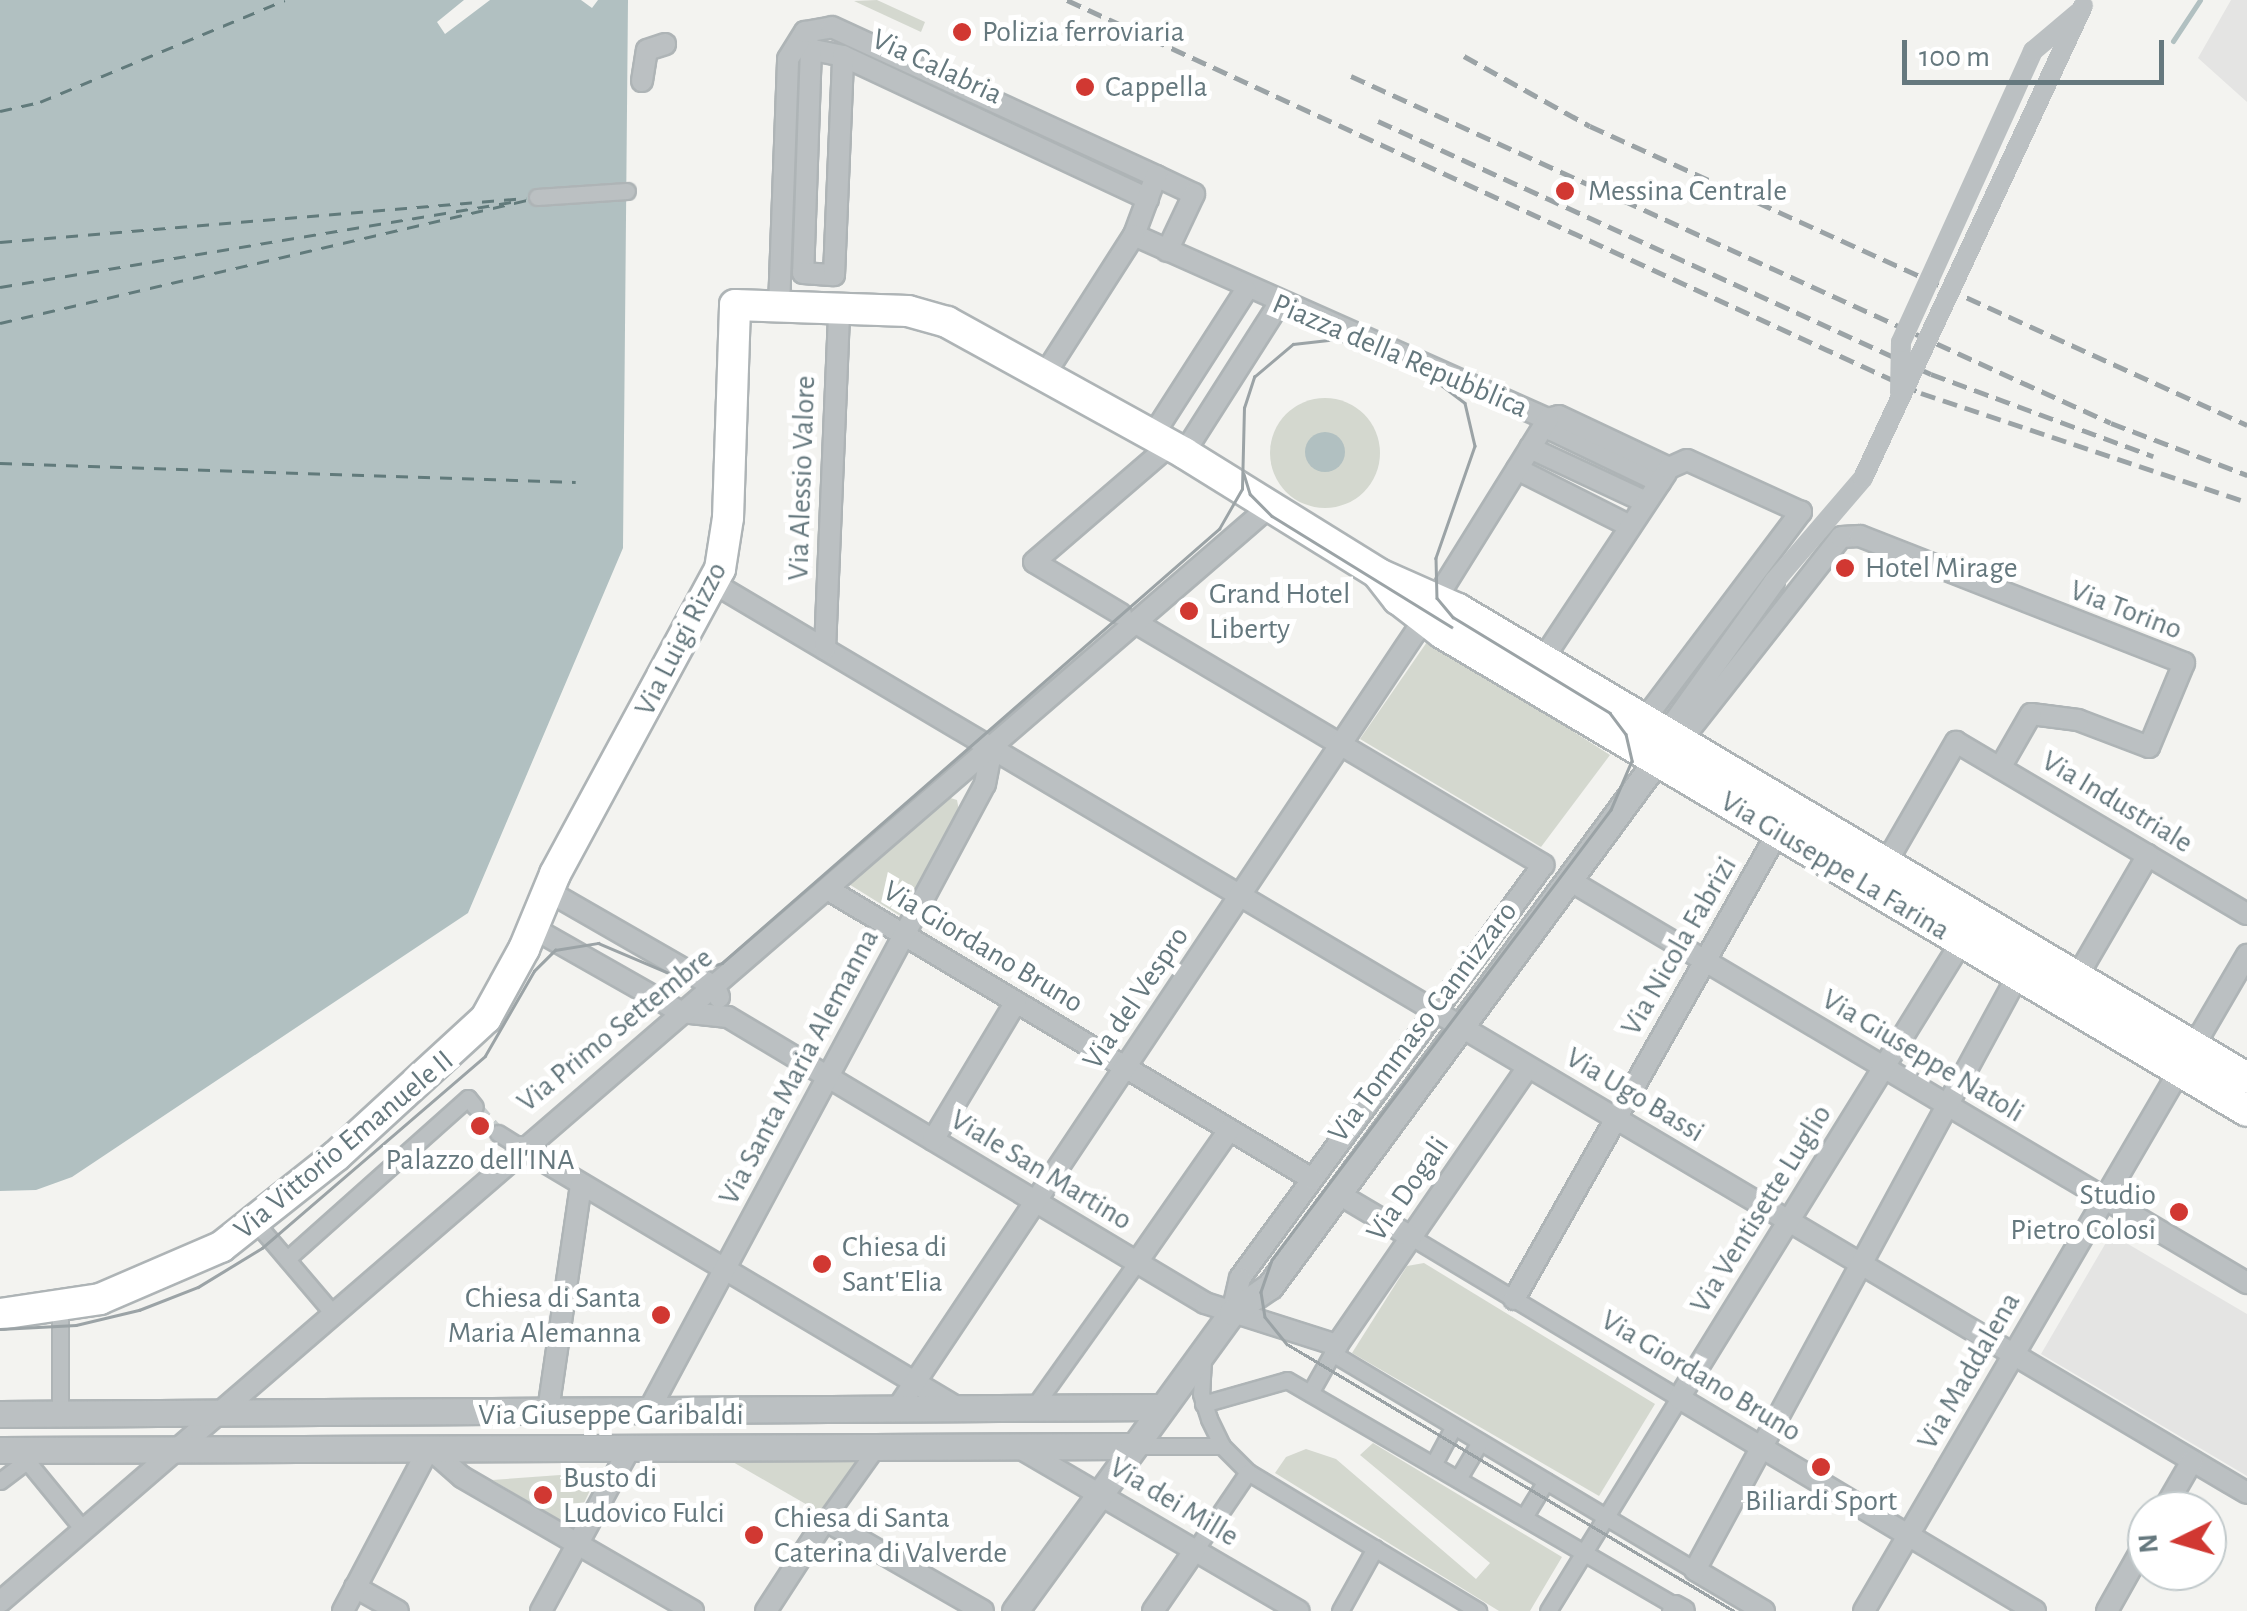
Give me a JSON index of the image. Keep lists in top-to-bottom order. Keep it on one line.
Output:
{"streets":{"main road":["Via Luigi Rizzo","Via Giuseppe La Farina","Via Vittorio Emanuele II"],"street":["Via Calabria","Piazza della Repubblica","Via Alessio Valore","Via Torino","Via Industriale","Via Nicola Fabrizi","Via Giordano Bruno","Via del Vespro","Via Tommaso Cannizzaro","Via Primo Settembre","Via Giuseppe Natoli","Via Santa Maria Alemanna","Via Ugo Bassi","Viale San Martino","Via Dogali","Via Ventisette Luglio","Via Maddalena","Via Giuseppe Garibaldi","Via dei Mille"]},"crossings":[["Piazza della Repubblica","Via Torino"],["Piazza della Repubblica","Via Giuseppe La Farina"],["Piazza della Repubblica","Via del Vespro"],["Piazza della Repubblica","Via Tommaso Cannizzaro"],["Via Alessio Valore","Via Ugo Bassi"],["Via Torino","Via Industriale"],["Via Torino","Via Giuseppe La Farina"],["Via Torino","Via Tommaso Cannizzaro"],["Via Luigi Rizzo","Via Ugo Bassi"],["Via Luigi Rizzo","Via Vittorio Emanuele II"],["Via Industriale","Via Giuseppe La Farina"],["Via Giuseppe La Farina","Via Nicola Fabrizi"],["Via Giuseppe La Farina","Via del Vespro"],["Via Giuseppe La Farina","Via Tommaso Cannizzaro"],["Via Giuseppe La Farina","Via Ventisette Luglio"],["Via Giuseppe La Farina","Via Maddalena"],["Via Nicola Fabrizi","Via Giordano Bruno"],["Via Nicola Fabrizi","Via Giuseppe Natoli"],["Via Nicola Fabrizi","Via Ugo Bassi"],["Via Giordano Bruno","Via del Vespro"],["Via Giordano Bruno","Via Tommaso Cannizzaro"],["Via Giordano Bruno","Via Primo Settembre"],["Via Giordano Bruno","Via Santa Maria Alemanna"],["Via Giordano Bruno","Via Dogali"],["Via Giordano Bruno","Via Ventisette Luglio"],["Via Giordano Bruno","Via Maddalena"],["Via del Vespro","Via Tommaso Cannizzaro"],["Via del Vespro","Via Ugo Bassi"],["Via del Vespro","Viale San Martino"],["Via del Vespro","Via Giuseppe Garibaldi"],["Via Tommaso Cannizzaro","Via Giuseppe Natoli"],["Via Tommaso Cannizzaro","Via Ugo Bassi"],["Via Tommaso Cannizzaro","Viale San Martino"],["Via Tommaso Cannizzaro","Via Giuseppe Garibaldi"],["Via Tommaso Cannizzaro","Via dei Mille"],["Via Primo Settembre","Via Santa Maria Alemanna"],["Via Primo Settembre","Via Ugo Bassi"],["Via Primo Settembre","Via Giuseppe Garibaldi"],["Via Giuseppe Natoli","Via Ventisette Luglio"],["Via Giuseppe Natoli","Via Maddalena"],["Via Santa Maria Alemanna","Via Ugo Bassi"],["Via Santa Maria Alemanna","Viale San Martino"],["Via Santa Maria Alemanna","Via Giuseppe Garibaldi"],["Via Ugo Bassi","Via Dogali"],["Via Ugo Bassi","Via Ventisette Luglio"],["Via Ugo Bassi","Via Maddalena"],["Viale San Martino","Via Dogali"],["Viale San Martino","Via Ventisette Luglio"],["Via Giuseppe Garibaldi","Via dei Mille"]],"places":["Polizia ferroviaria","Cappella","Messina Centrale","Hotel Mirage","Grand Hotel Liberty","Palazzo dell'INA","Studio Pietro Colosi","Chiesa di Sant'Elia","Chiesa di Santa Maria Alemanna","Biliardi Sport","Busto di Ludovico Fulci","Chiesa di Santa Caterina di Valverde"],"scale_bar":"100 m","north":"left"}
